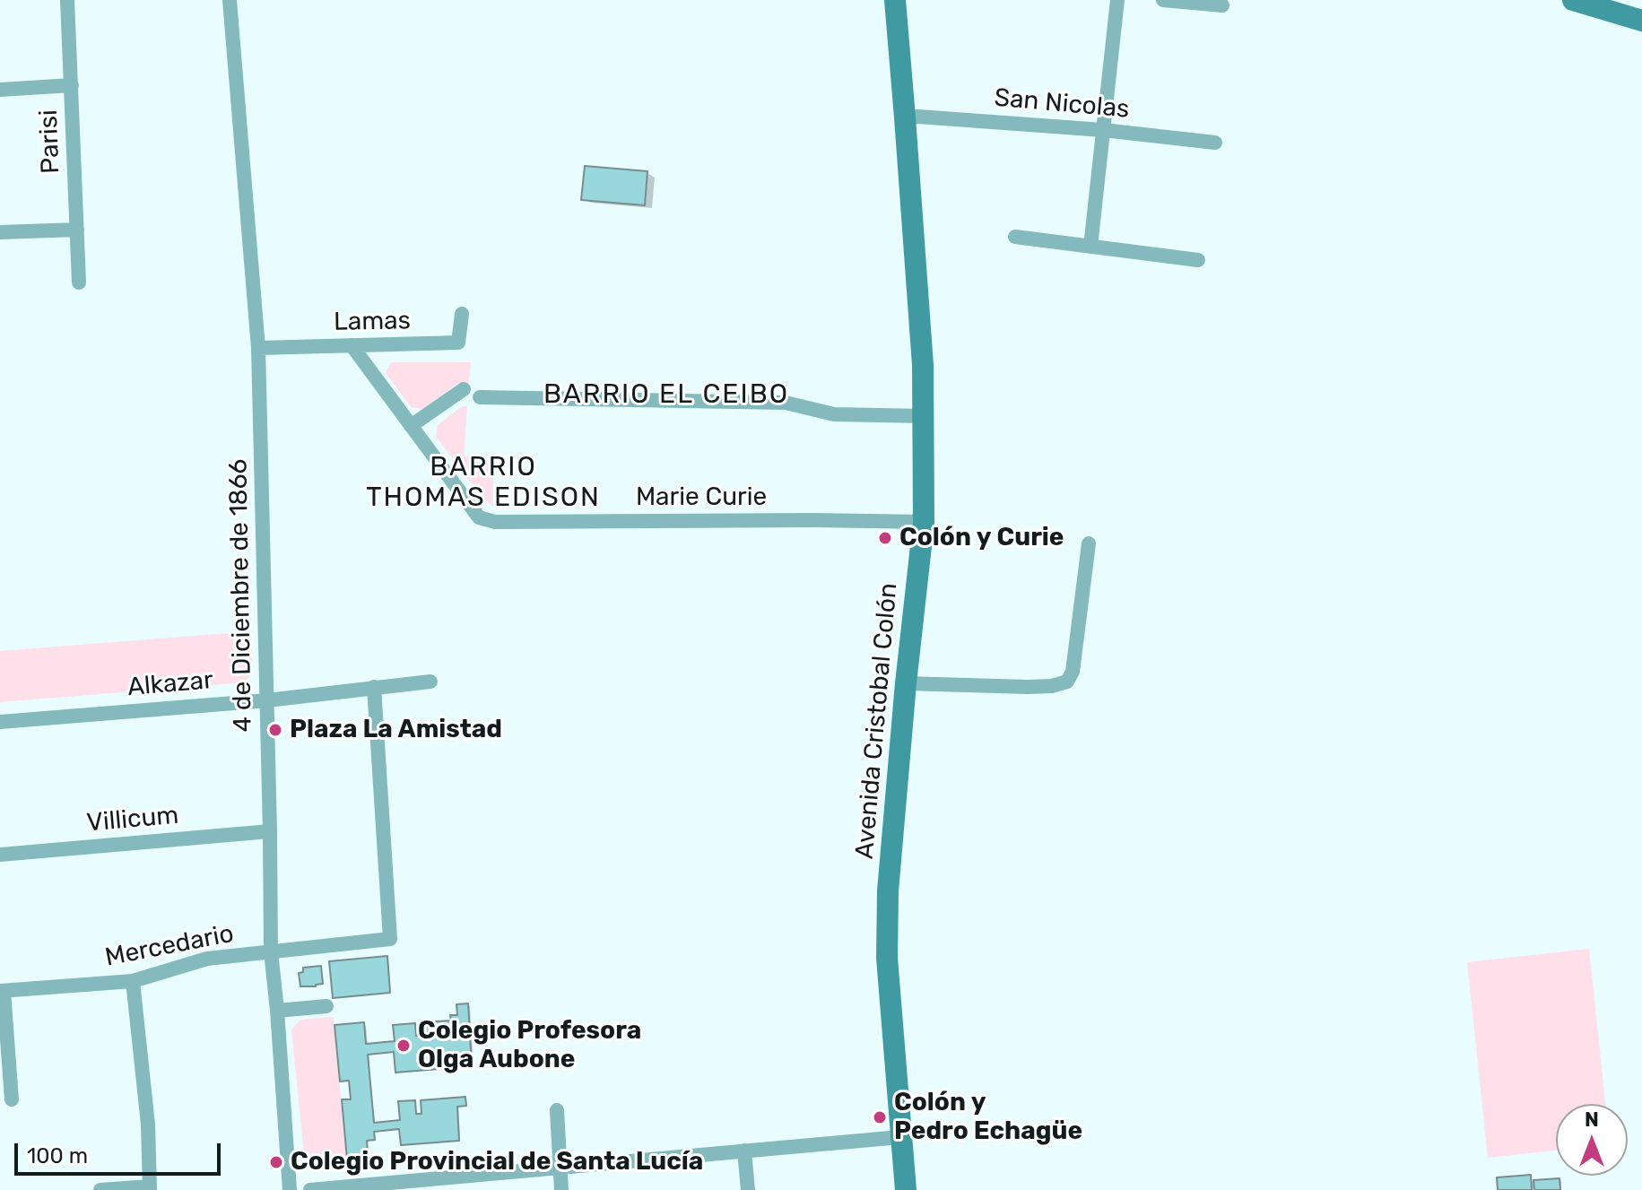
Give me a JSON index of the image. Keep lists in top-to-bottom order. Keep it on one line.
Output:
{"streets":{"main road":["Avenida Cristobal Colón"],"street":["San Nicolas","Parisi","Lamas","Marie Curie","4 de Diciembre de 1866","Alkazar","Villicum","Mercedario"]},"crossings":[["San Nicolas","Avenida Cristobal Colón"],["Lamas","Marie Curie"],["Lamas","4 de Diciembre de 1866"],["Marie Curie","Avenida Cristobal Colón"],["4 de Diciembre de 1866","Alkazar"],["4 de Diciembre de 1866","Villicum"],["4 de Diciembre de 1866","Mercedario"],["Alkazar","Mercedario"]],"districts":["BARRIO EL CEIBO","BARRIO THOMAS EDISON"],"places":["Colón y Curie","Plaza La Amistad","Colegio Profesora Olga Aubone","Colón y Pedro Echagüe","Colegio Provincial de Santa Lucía"],"scale_bar":"100 m","north":"top"}
